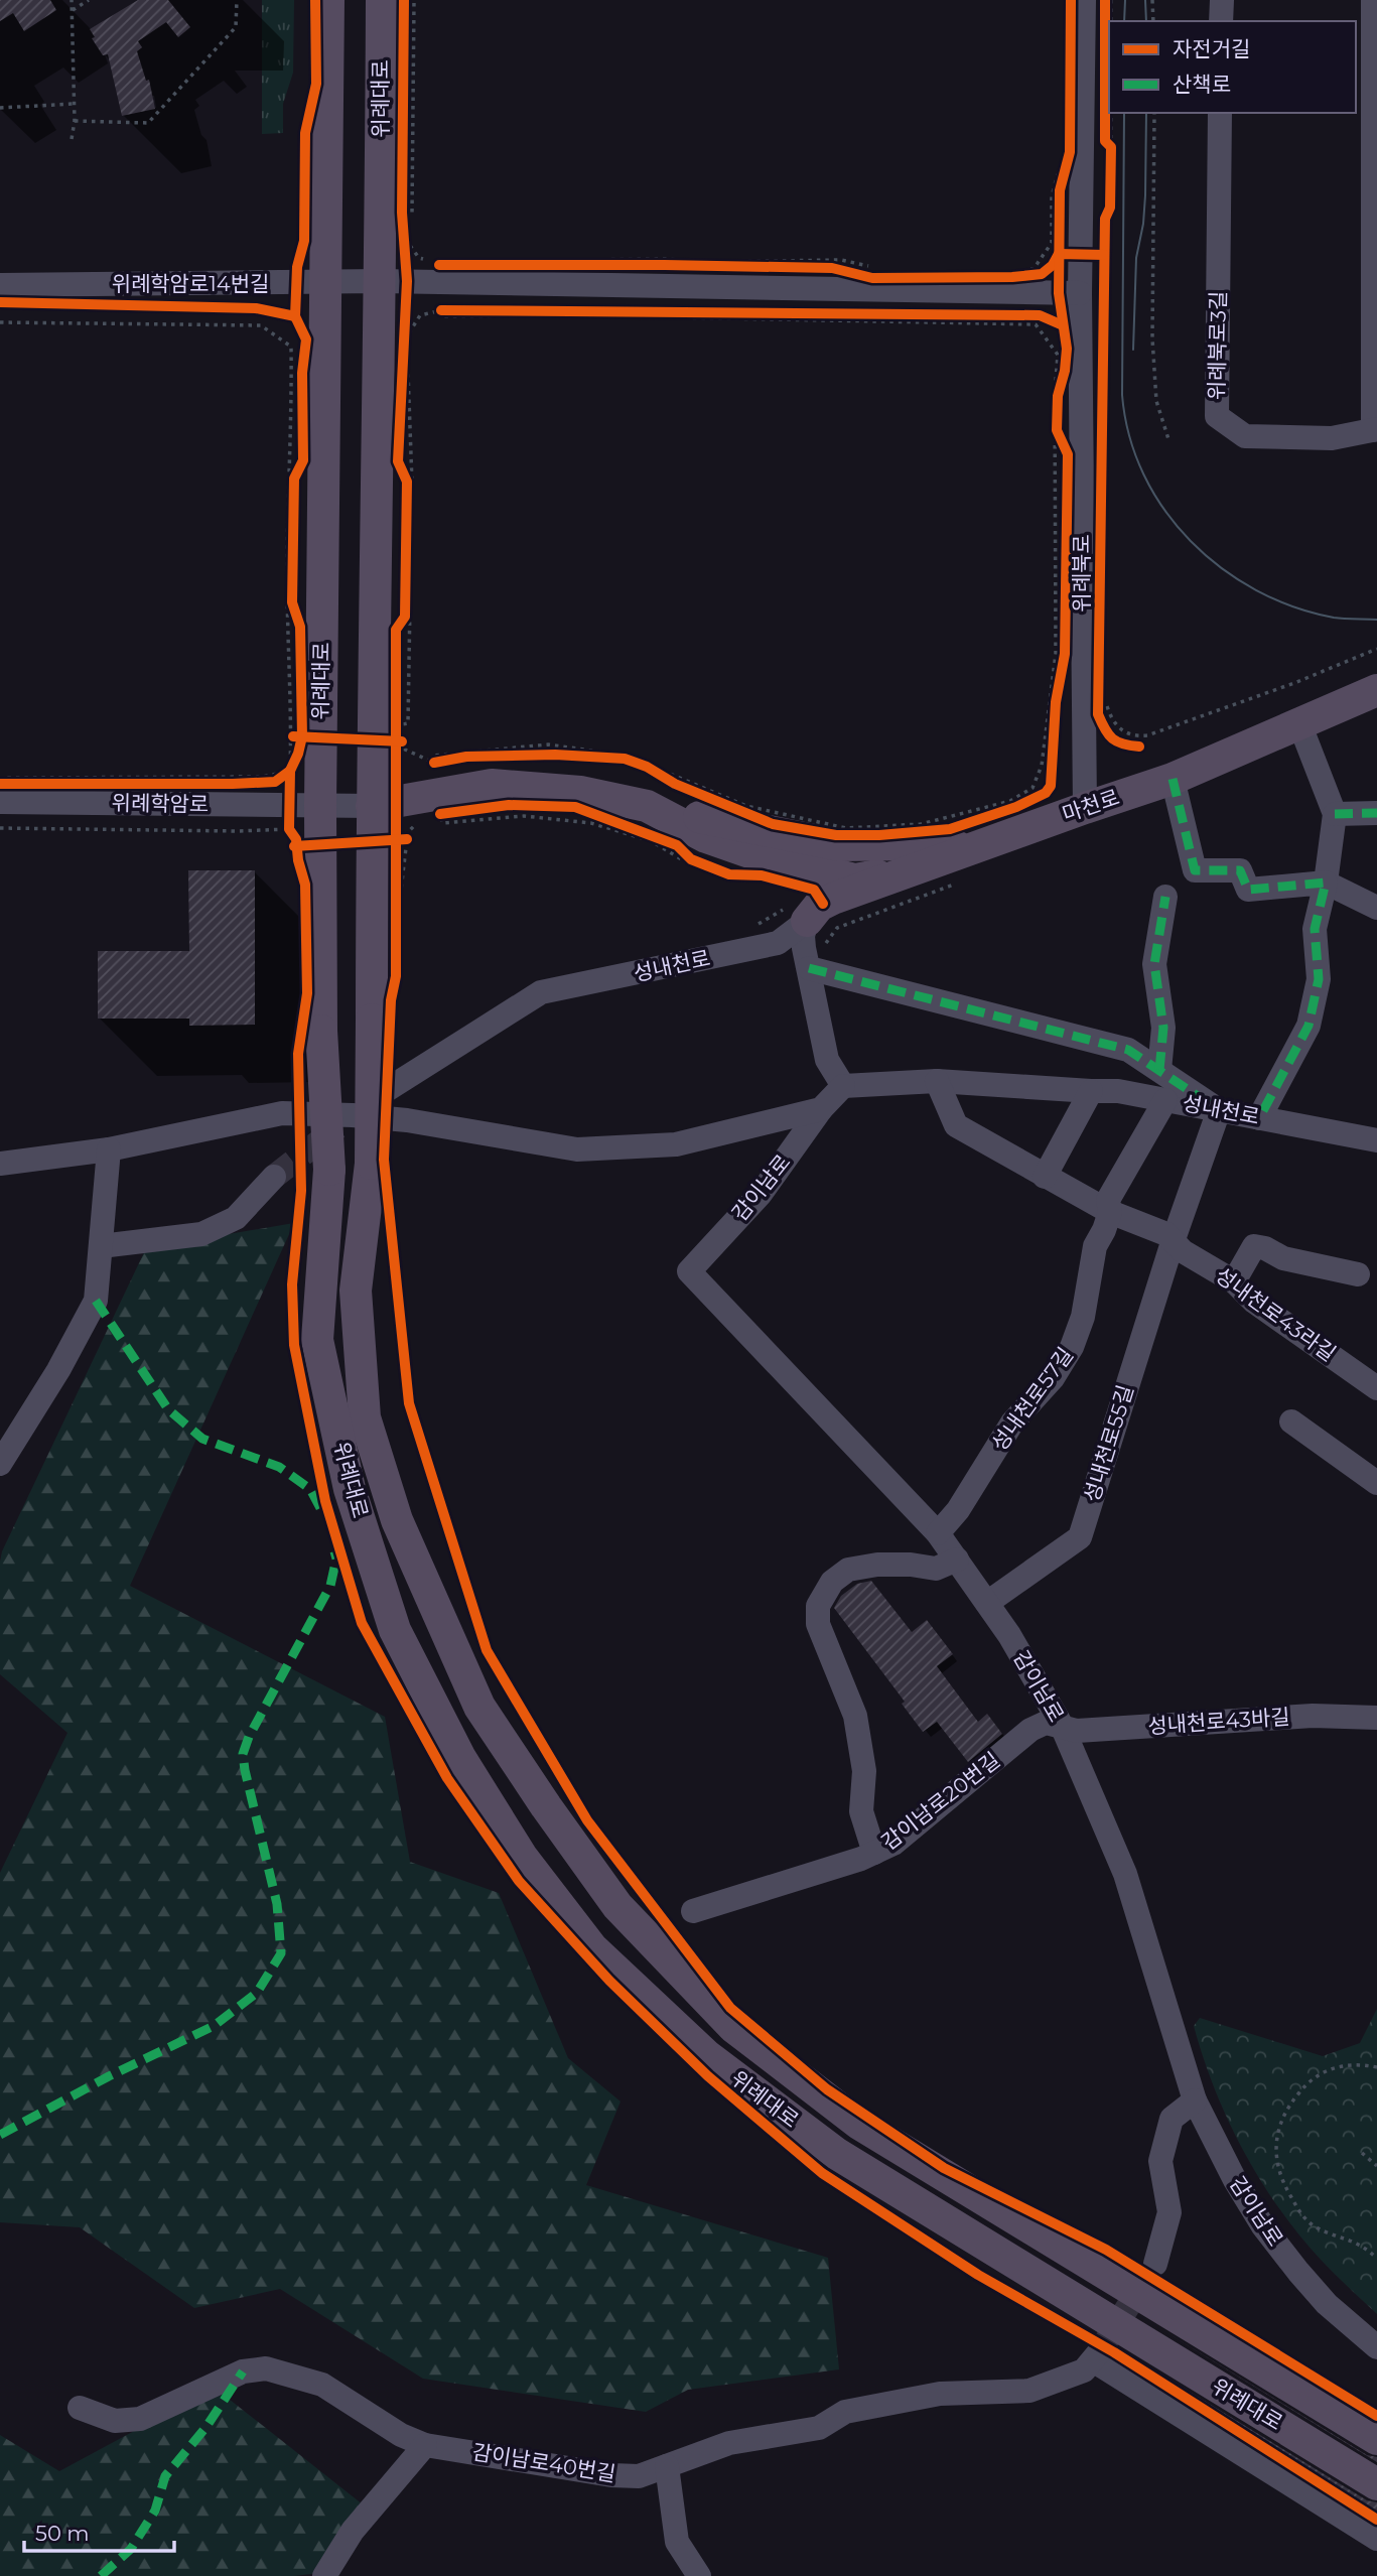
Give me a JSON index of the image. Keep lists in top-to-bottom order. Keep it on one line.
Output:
{"streets":{"main road":["위례대로","마천로"],"street":["위례학암로14번길","위례북로3길","위례북로","위례학암로","성내천로","감이남로","성내천로43라길","성내천로57길","성내천로55길","성내천로43바길","감이남로20번길","감이남로40번길"]},"crossings":[["위례대로","위례학암로14번길"],["위례대로","위례학암로"],["위례학암로14번길","위례북로"],["위례북로","마천로"],["마천로","성내천로"],["성내천로","성내천로57길"],["성내천로","성내천로55길"],["감이남로","성내천로57길"],["감이남로","성내천로55길"],["감이남로","성내천로43바길"],["감이남로","감이남로20번길"],["성내천로43라길","성내천로55길"],["성내천로43바길","감이남로20번길"]],"legend":["자전거길","산책로"],"scale_bar":"50 m"}
